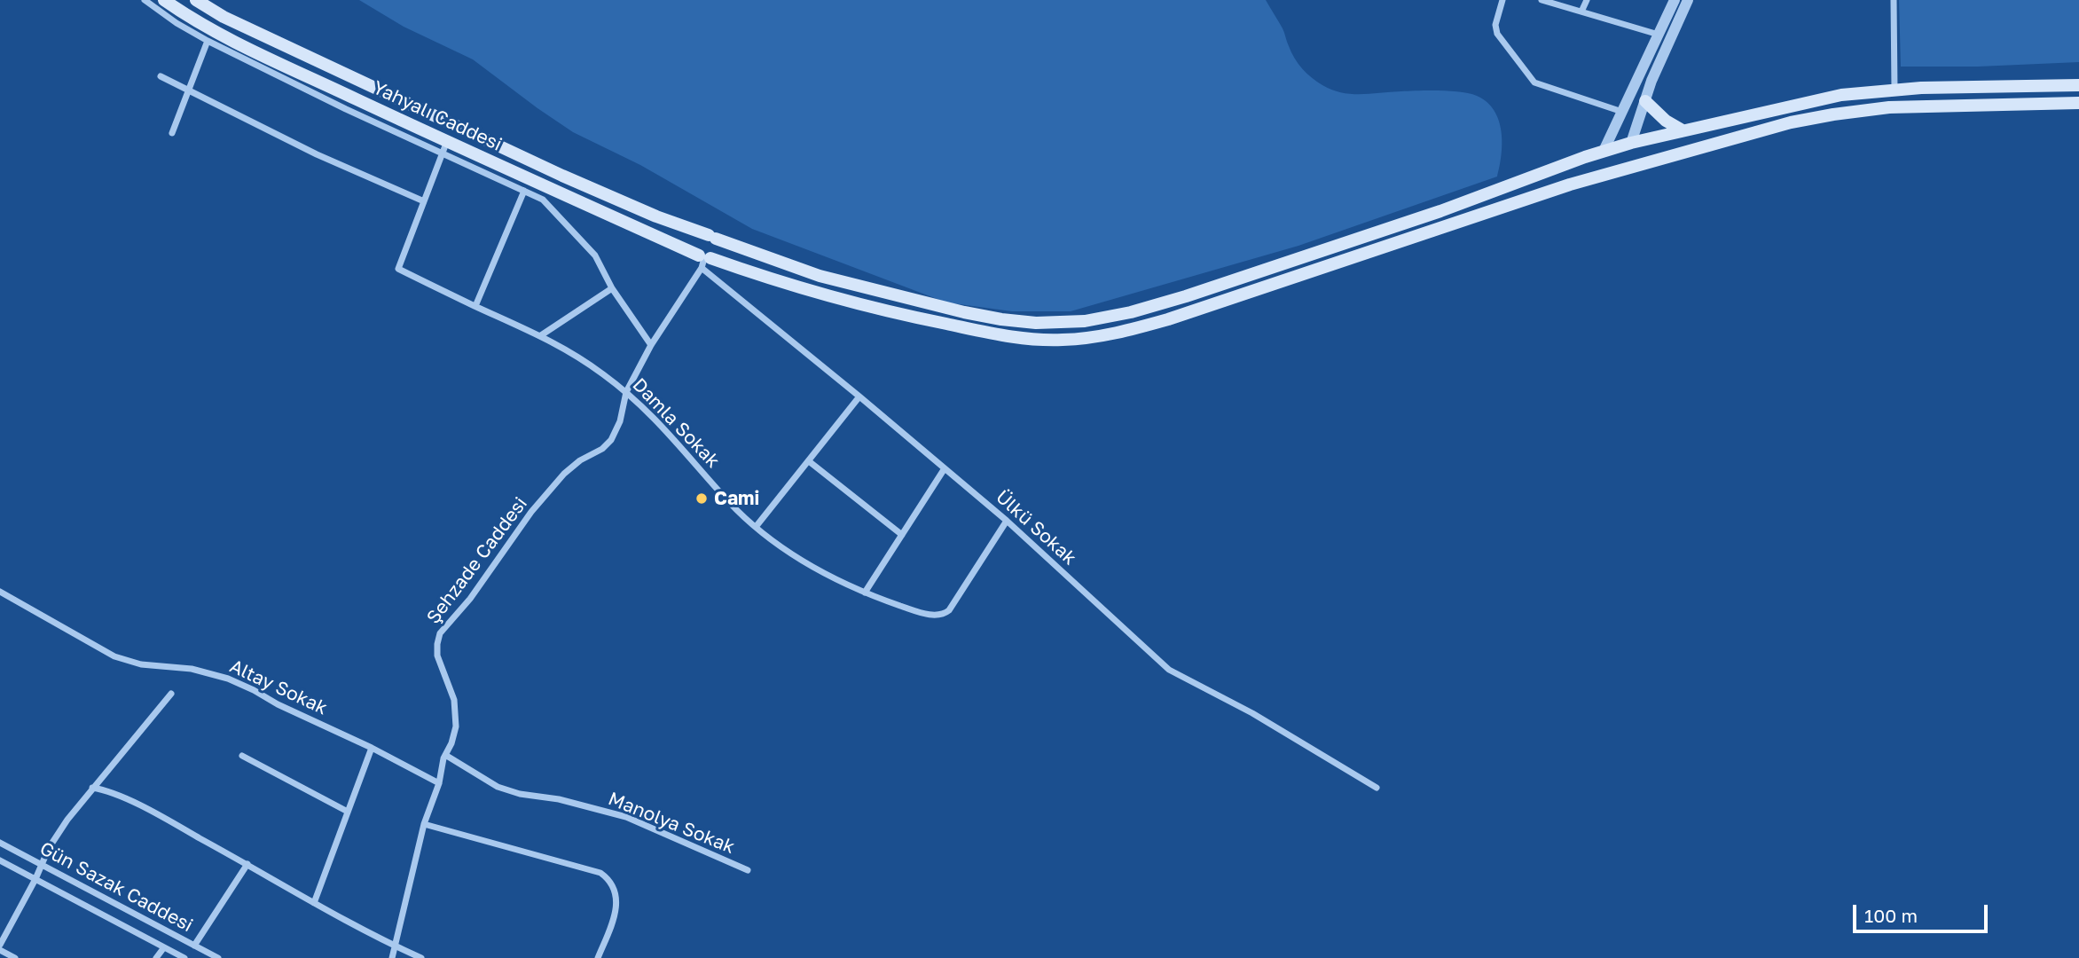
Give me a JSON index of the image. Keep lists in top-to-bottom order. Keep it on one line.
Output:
{"streets":{"main road":["Yahyalı Caddesi"],"street":["Damla Sokak","Ülkü Sokak","Şehzade Caddesi","Altay Sokak","Manolya Sokak","Gün Sazak Caddesi"]},"crossings":[["Yahyalı Caddesi","Damla Sokak"],["Yahyalı Caddesi","Ülkü Sokak"],["Yahyalı Caddesi","Şehzade Caddesi"],["Damla Sokak","Ülkü Sokak"],["Damla Sokak","Şehzade Caddesi"],["Ülkü Sokak","Şehzade Caddesi"],["Şehzade Caddesi","Altay Sokak"],["Şehzade Caddesi","Manolya Sokak"]],"places":["Cami"],"scale_bar":"100 m"}
